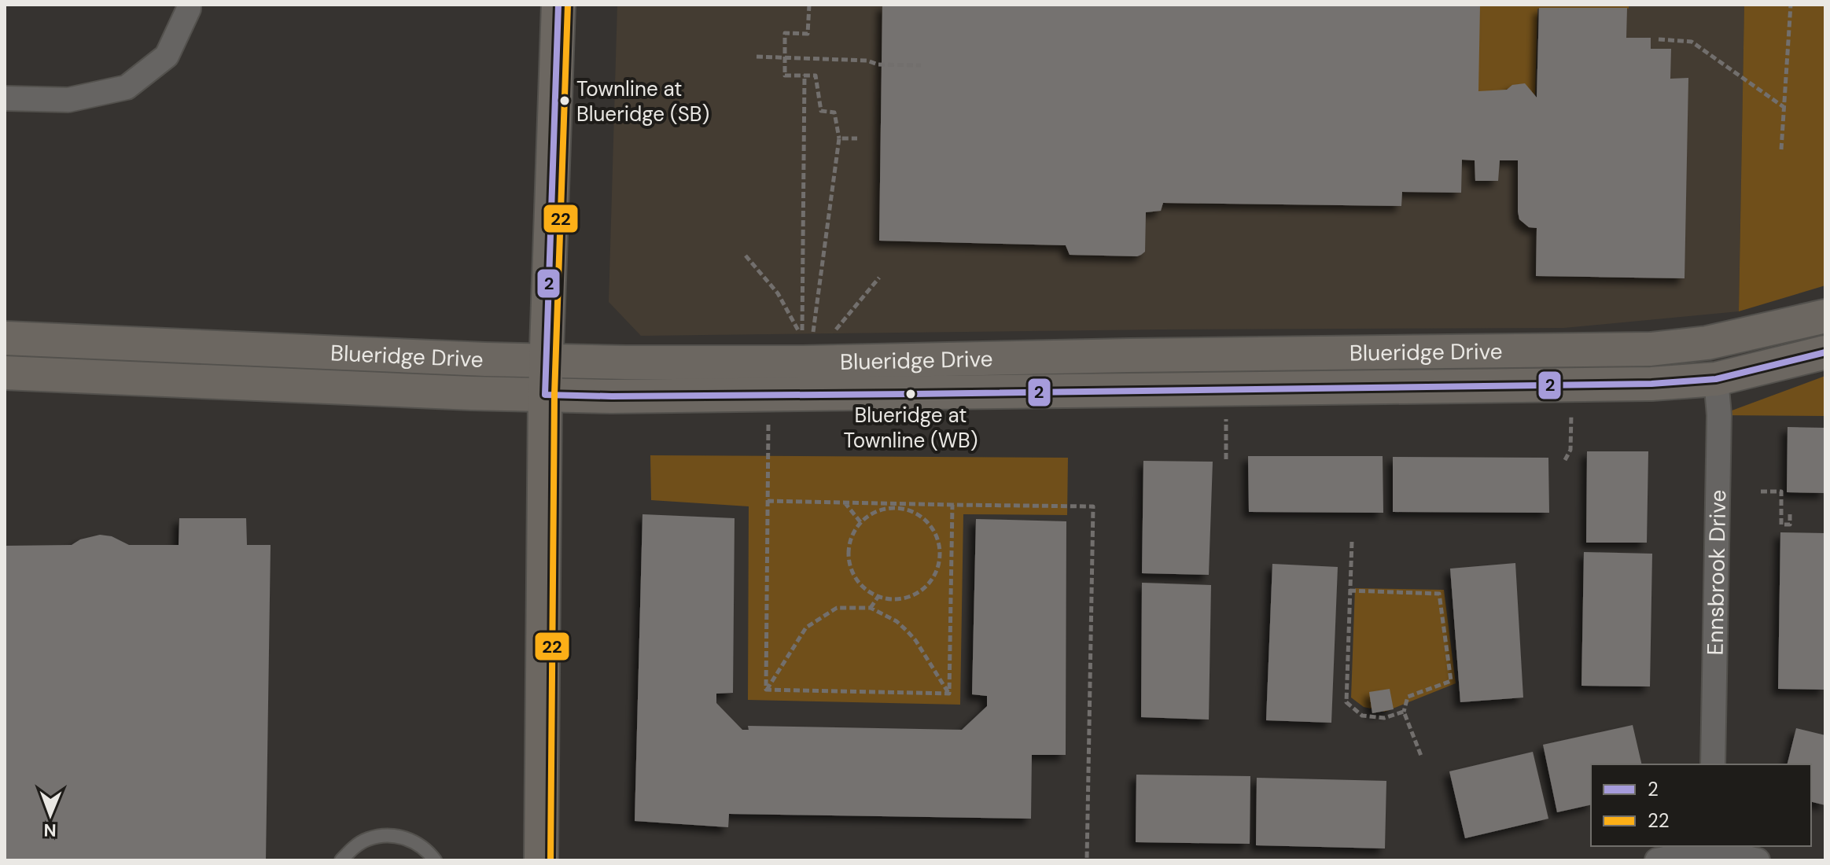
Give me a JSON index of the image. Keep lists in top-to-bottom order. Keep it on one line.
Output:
{"streets":{"street":["Blueridge Drive","Ennsbrook Drive"]},"crossings":[["Blueridge Drive","Ennsbrook Drive"]],"places":["Townline at Blueridge (SB)","Blueridge at Townline (WB)"],"lines":["transit line 2","transit line 22"],"legend":["2","22"],"north":"bottom"}
